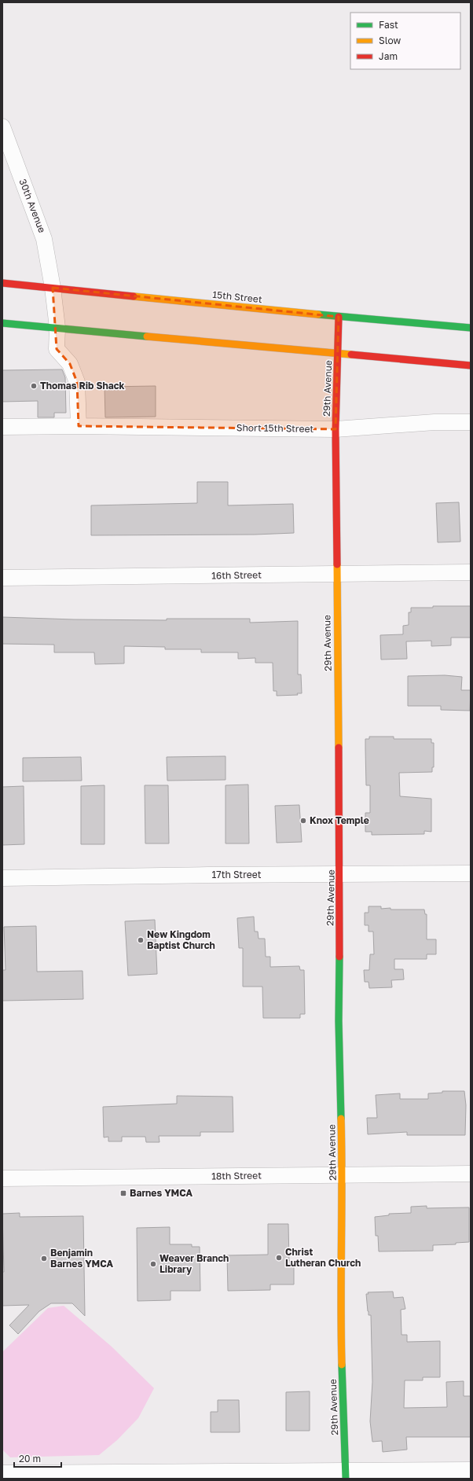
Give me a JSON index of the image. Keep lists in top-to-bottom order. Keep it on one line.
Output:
{"streets":{"street":["30th Avenue","15th Street","29th Avenue","Short 15th Street","16th Street","17th Street","18th Street"]},"crossings":[["30th Avenue","15th Street"],["15th Street","29th Avenue"],["29th Avenue","Short 15th Street"],["29th Avenue","16th Street"],["29th Avenue","17th Street"],["29th Avenue","18th Street"]],"places":{"other":["Thomas Rib Shack","Knox Temple","New Kingdom Baptist Church","Christ Lutheran Church","Benjamin Barnes YMCA","Weaver Branch Library"],"transit":["Barnes YMCA"]},"legend":["Fast","Slow","Jam"],"scale_bar":"20 m"}
